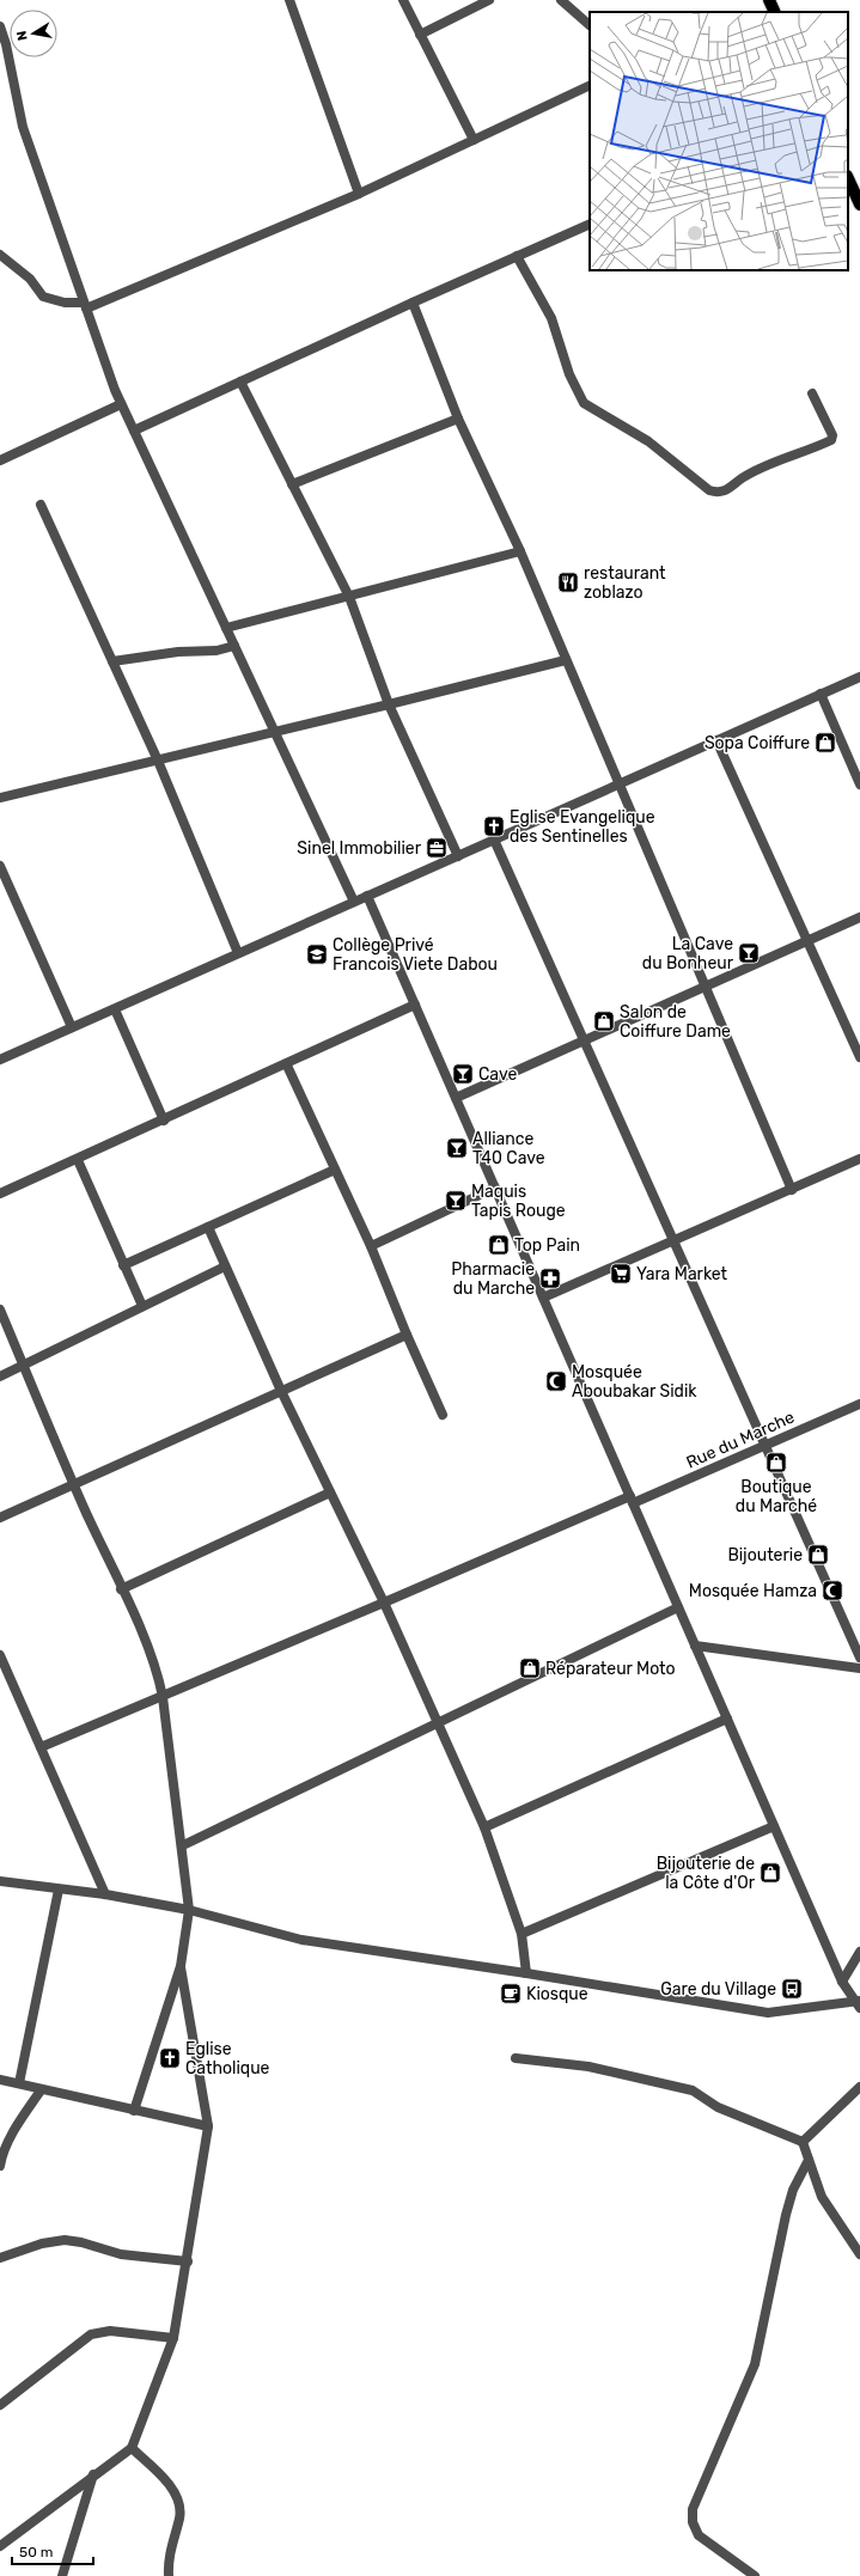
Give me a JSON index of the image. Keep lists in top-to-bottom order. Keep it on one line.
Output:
{"streets":{"street":["Rue du Marche"]},"places":{"restaurant":["restaurant zoblazo"],"shop":["Sopa Coiffure","Salon de Coiffure Dame","Top Pain","Boutique du Marché","Bijouterie","Réparateur Moto","Bijouterie de la Côte d'Or"],"church":["Eglise Evangelique des Sentinelles","Eglise Catholique"],"office":["Sinel Immobilier"],"bar":["La Cave du Bonheur","Cave","Alliance T40 Cave","Maquis Tapis Rouge"],"school or university":["Collège Privé Francois Viete Dabou"],"supermarket":["Yara Market"],"pharmacy":["Pharmacie du Marche"],"mosque":["Mosquée Aboubakar Sidik","Mosquée Hamza"],"bus stop":["Gare du Village"],"cafe":["Kiosque"]},"scale_bar":"50 m","north":"left"}
